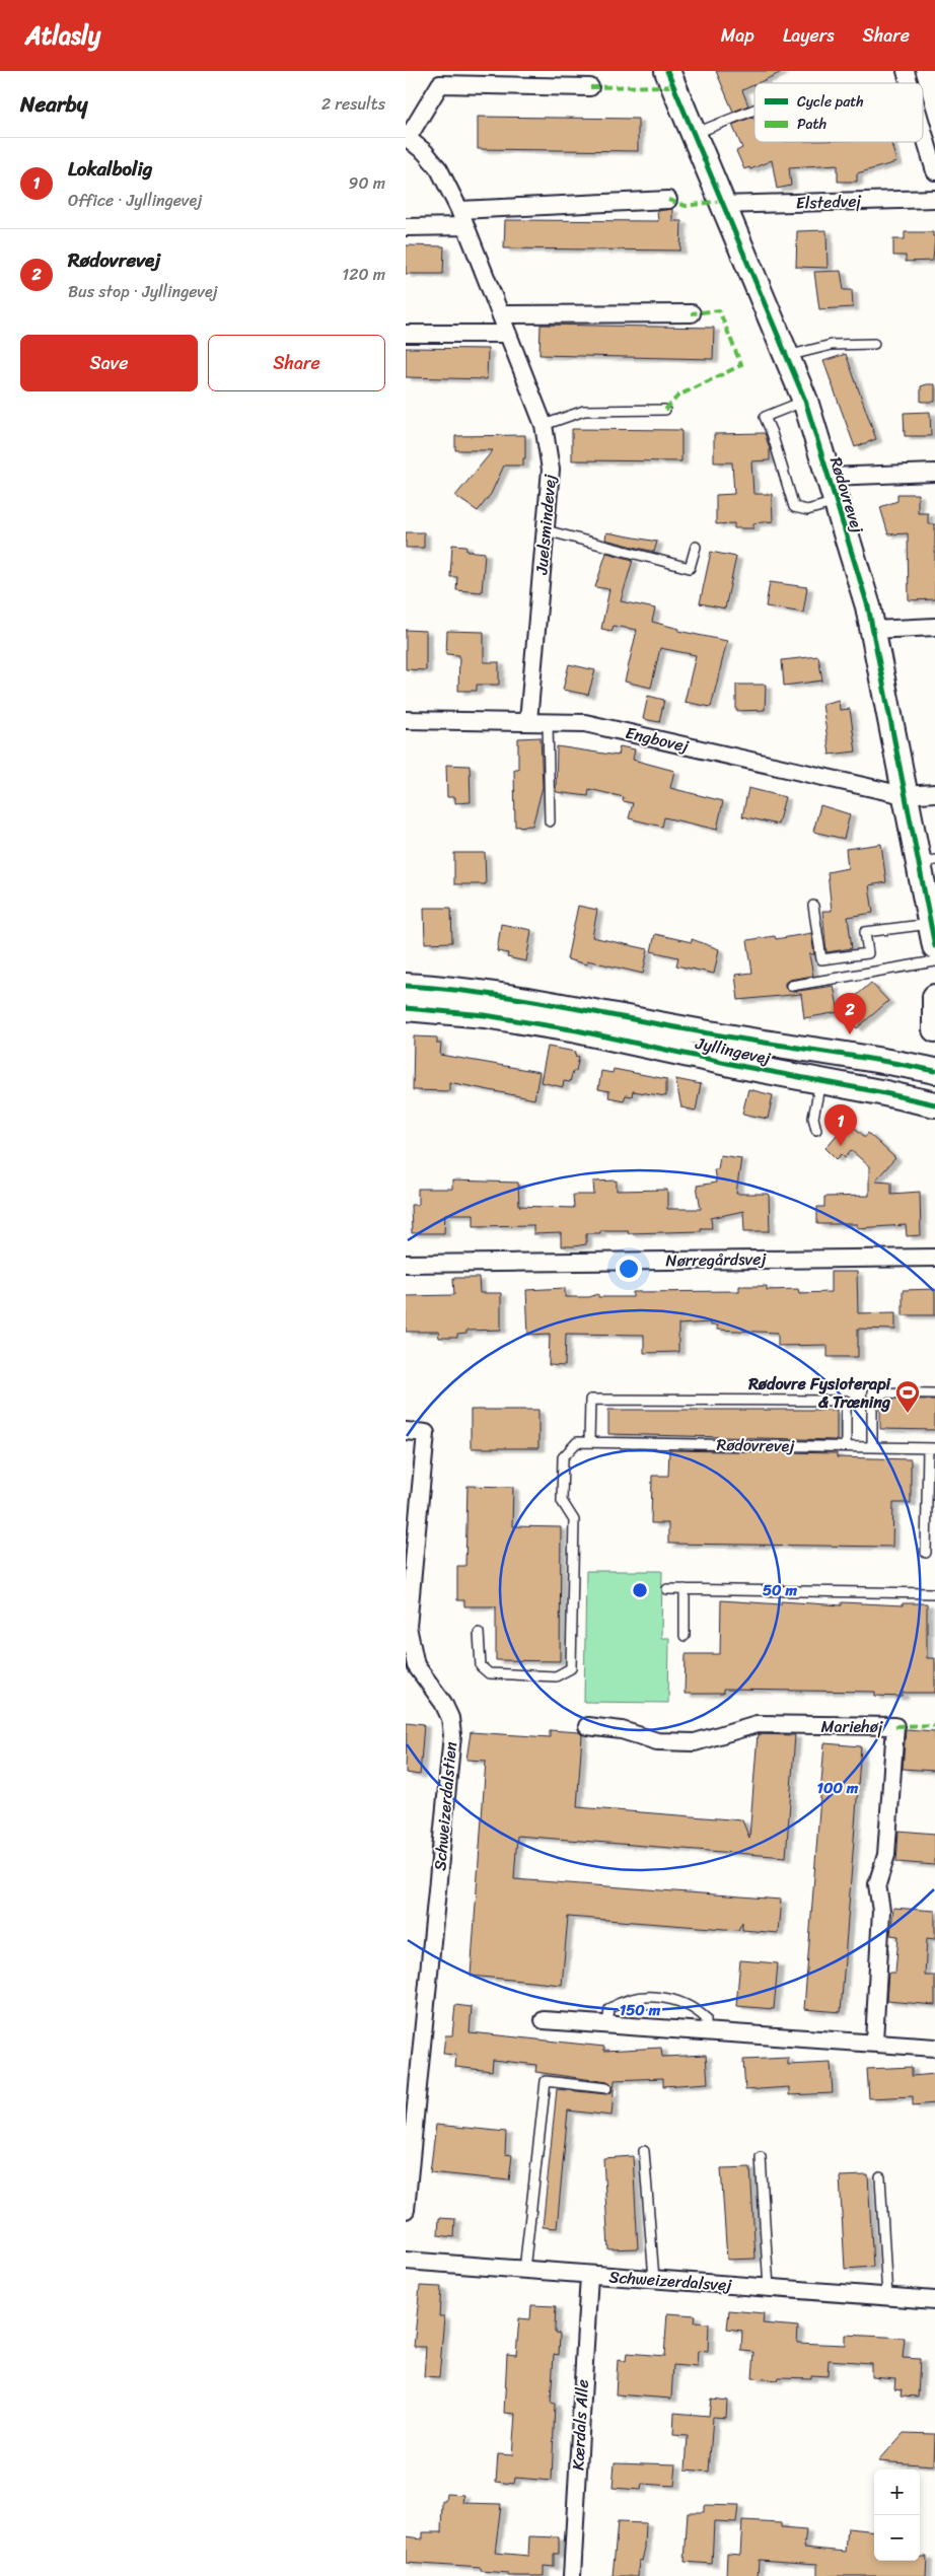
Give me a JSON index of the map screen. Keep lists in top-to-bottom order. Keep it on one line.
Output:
{"streets":{"street":["Elstedvej","Rødovrevej","Juelsmindevej","Engbovej","Jyllingevej","Nørregårdsvej","Mariehøj","Schweizerdalstien","Schweizerdalsvej","Kærdals Alle"]},"crossings":[["Elstedvej","Rødovrevej"],["Rødovrevej","Engbovej"],["Juelsmindevej","Engbovej"],["Schweizerdalsvej","Kærdals Alle"]],"places":{"sports":["Rødovre Fysioterapi & Træning"]},"legend":["Cycle path","Path"],"page":{"header":"Atlasly","nav":["Map","Layers","Share"],"heading":["Nearby","2 results"],"list":[{"mark":"1","name":"Lokalbolig","note":"Office · Jyllingevej","value":"90 m"},{"mark":"2","name":"Rødovrevej","note":"Bus stop · Jyllingevej","value":"120 m"}],"buttons":["Save","Share"],"pins":["2","1"],"map_buttons":["+","−"]},"rings":["50 m","100 m","150 m"]}
